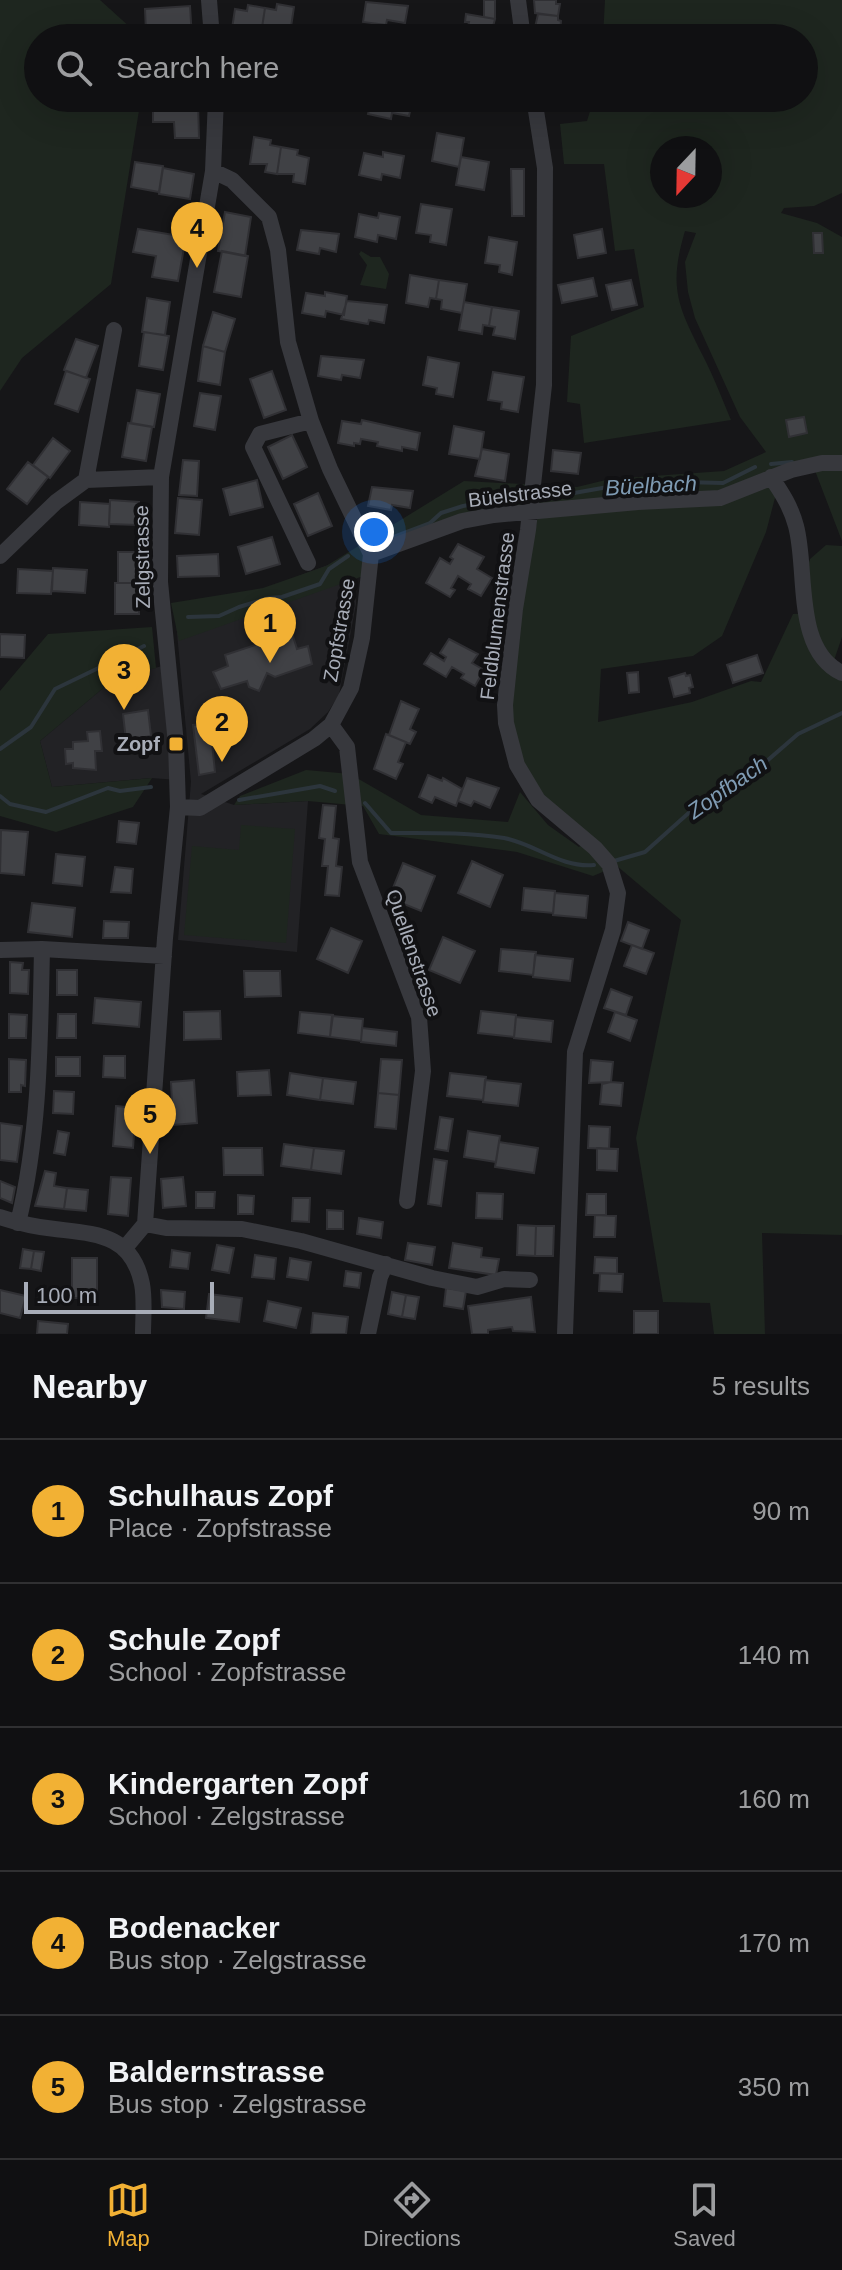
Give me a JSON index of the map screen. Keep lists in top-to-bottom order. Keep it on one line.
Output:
{"streets":{"street":["Büelstrasse","Zelgstrasse","Feldblumenstrasse","Zopfstrasse","Quellenstrasse"]},"crossings":[["Büelstrasse","Feldblumenstrasse"],["Büelstrasse","Zopfstrasse"],["Zelgstrasse","Zopfstrasse"],["Zopfstrasse","Quellenstrasse"]],"water":["Büelbach","Zopfbach"],"places":{"transit":["Zopf"]},"scale_bar":"100 m","north":"bottom","page":{"search":"Search here","pins":["4","1","3","2","5"],"scale":"100 m","heading":["Nearby","5 results"],"list":[{"mark":"1","name":"Schulhaus Zopf","note":"Place · Zopfstrasse","value":"90 m"},{"mark":"2","name":"Schule Zopf","note":"School · Zopfstrasse","value":"140 m"},{"mark":"3","name":"Kindergarten Zopf","note":"School · Zelgstrasse","value":"160 m"},{"mark":"4","name":"Bodenacker","note":"Bus stop · Zelgstrasse","value":"170 m"},{"mark":"5","name":"Baldernstrasse","note":"Bus stop · Zelgstrasse","value":"350 m"}],"nav":["Map","Directions","Saved"]}}
